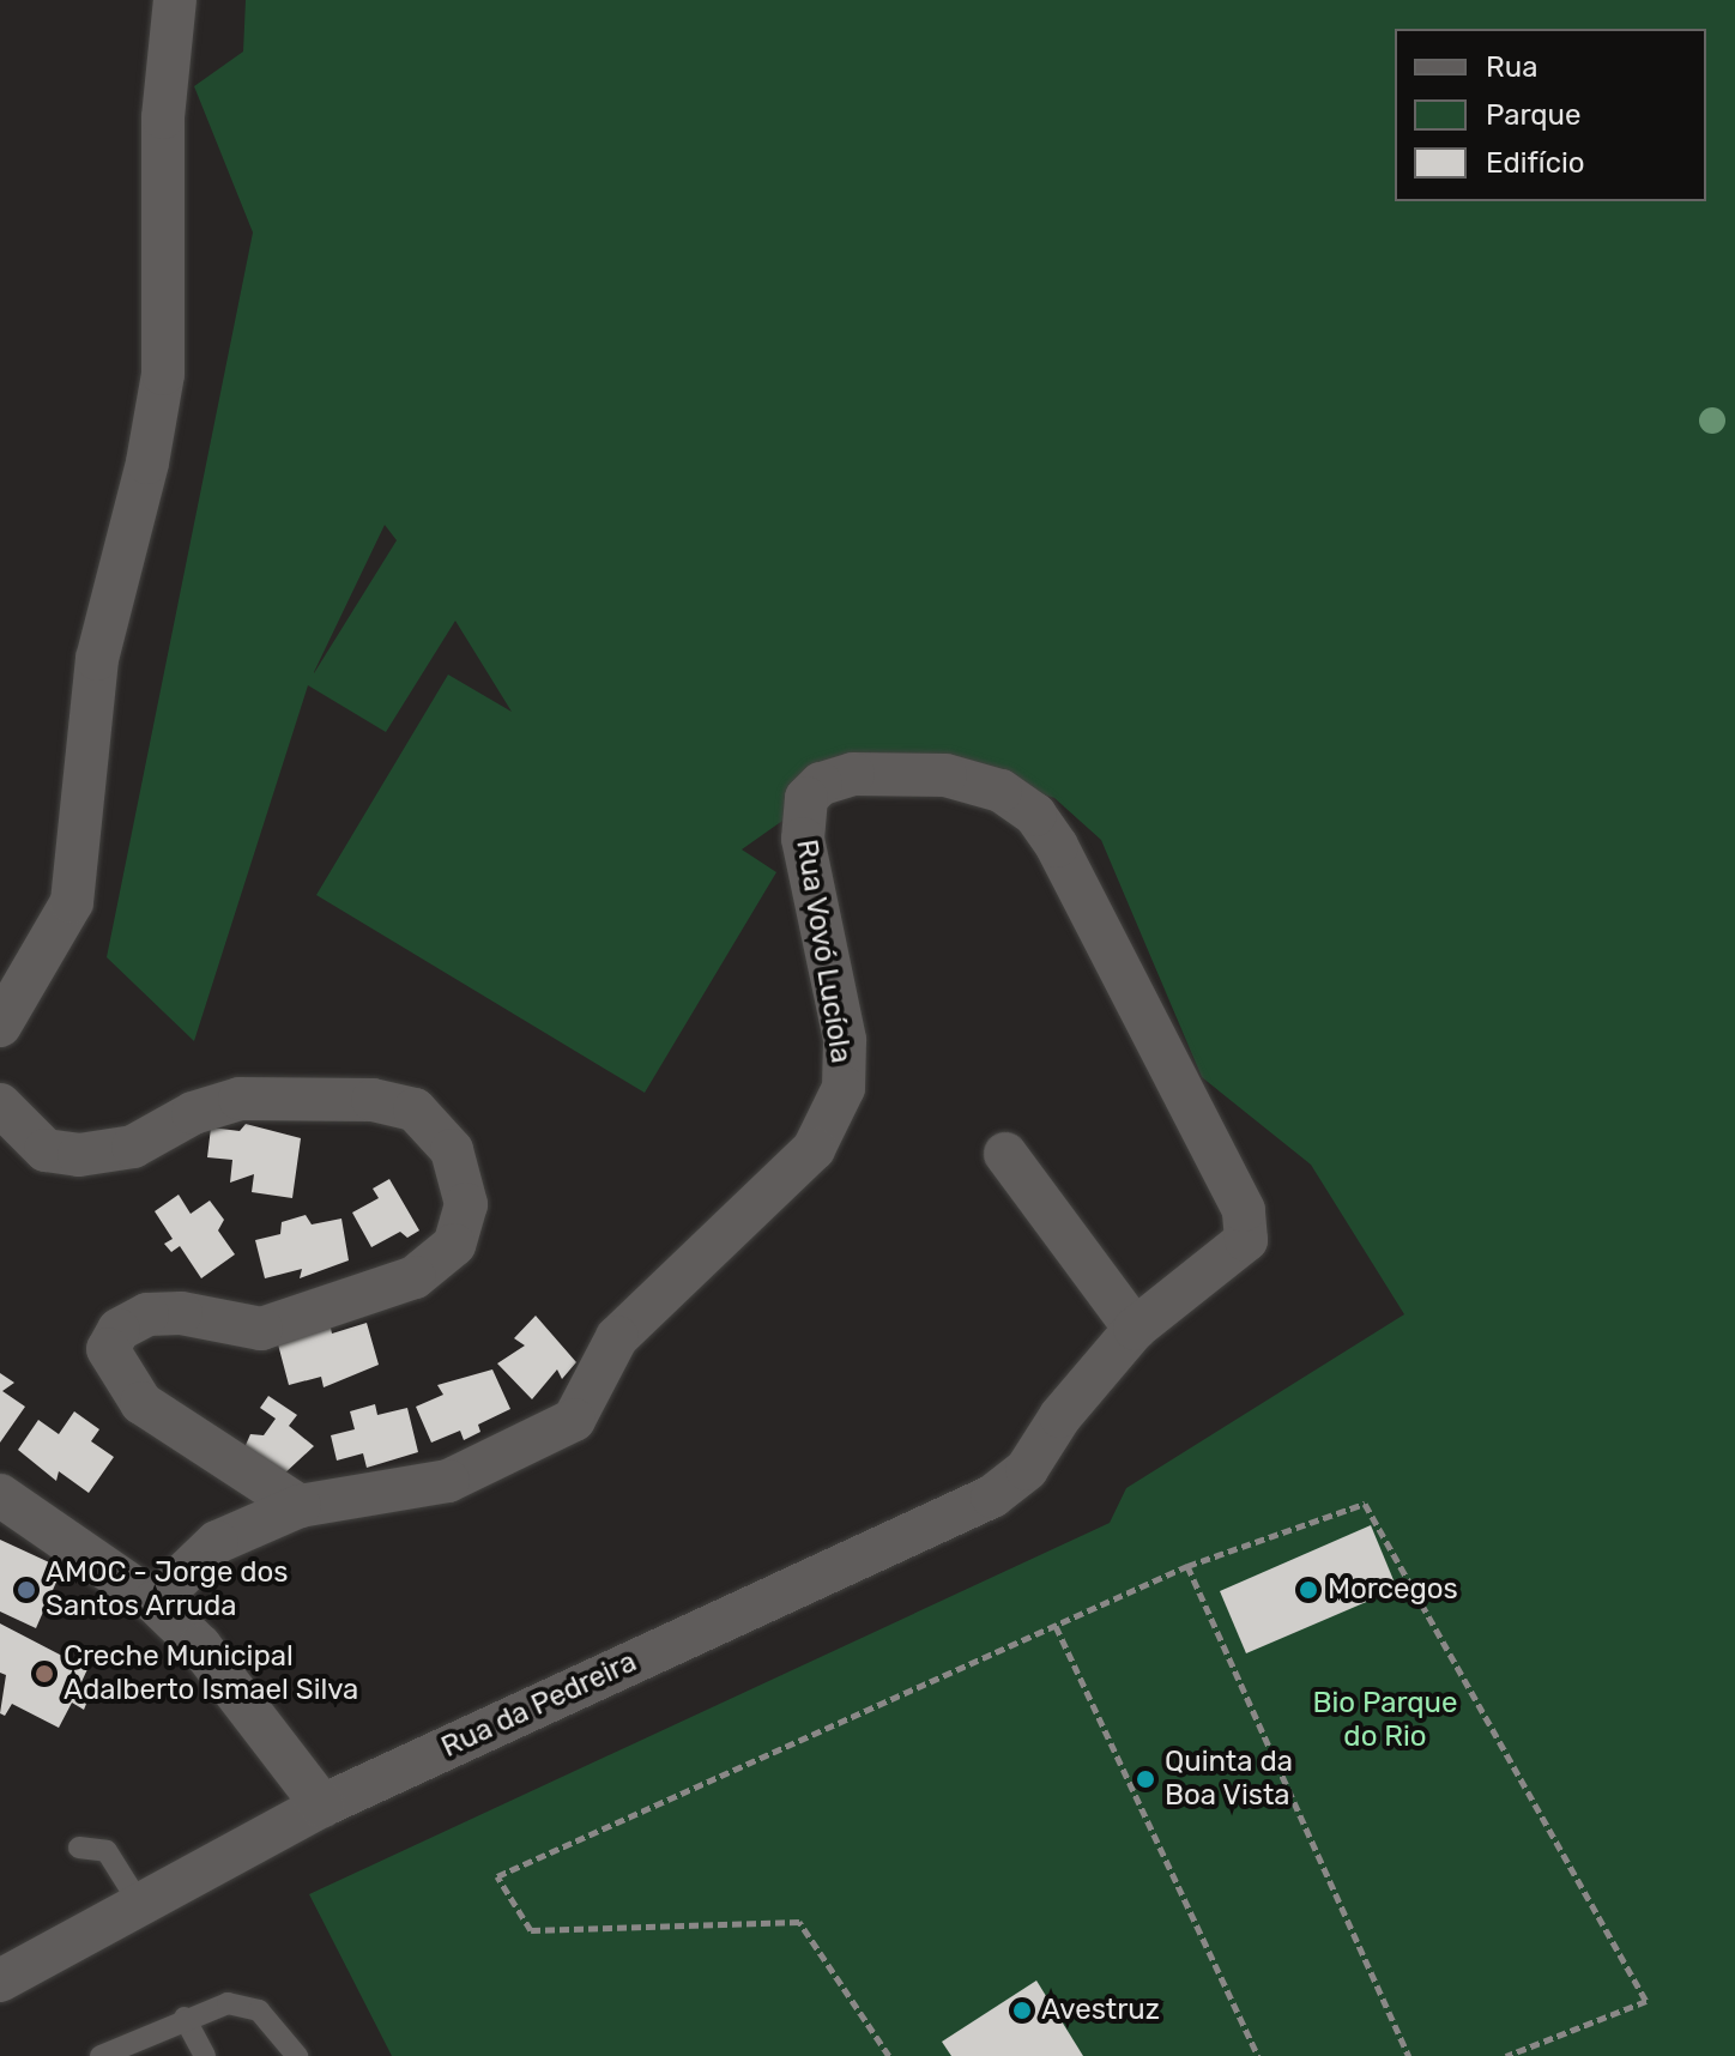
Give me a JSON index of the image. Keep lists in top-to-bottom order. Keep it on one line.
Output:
{"streets":{"street":["Rua Vovó Lucíola","Rua da Pedreira"]},"crossings":[["Rua Vovó Lucíola","Rua da Pedreira"]],"parks":["Bio Parque do Rio"],"places":["AMOC - Jorge dos Santos Arruda","Morcegos","Creche Municipal Adalberto Ismael Silva","Quinta da Boa Vista","Avestruz"],"legend":["Rua","Parque","Edifício"]}
